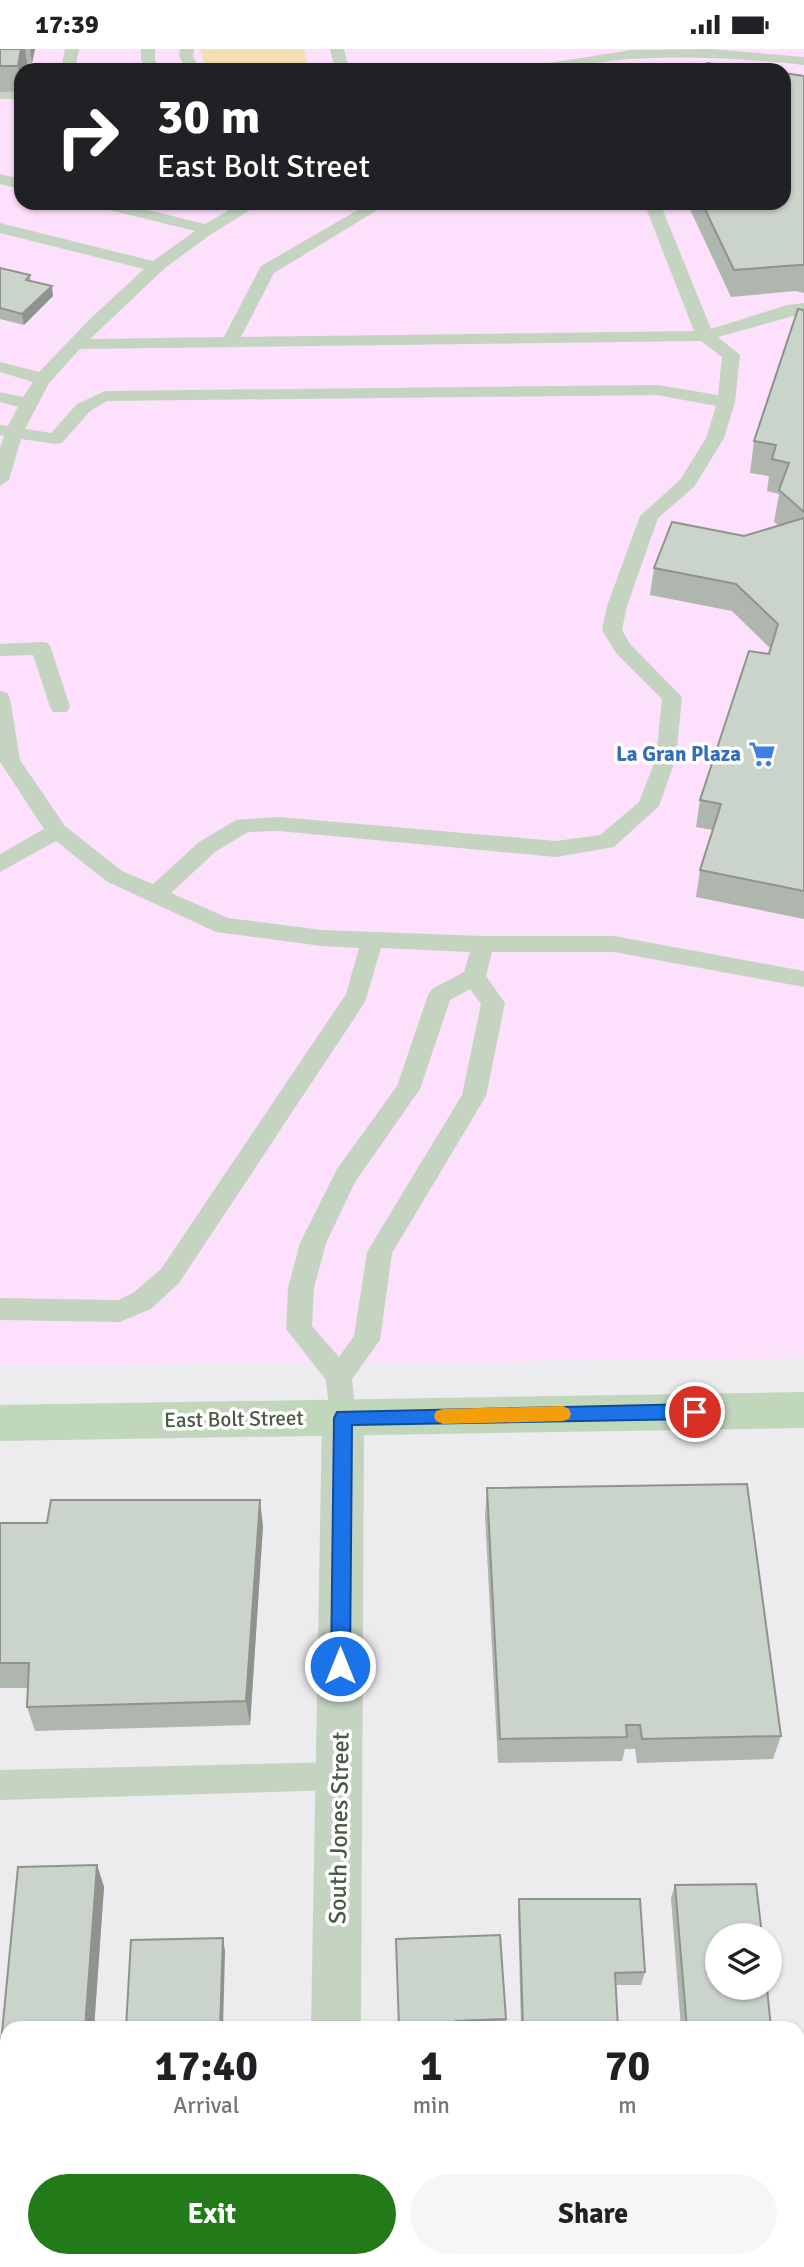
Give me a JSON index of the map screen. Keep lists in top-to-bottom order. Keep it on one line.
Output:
{"streets":{"street":["East Bolt Street","South Jones Street"]},"crossings":[["East Bolt Street","South Jones Street"]],"places":{"supermarket":["La Gran Plaza"]},"page":{"status":"17:39","turn":["30 m","East Bolt Street"],"eta":["17:40","Arrival","1","min","70","m"],"buttons":["Exit","Share"]}}
